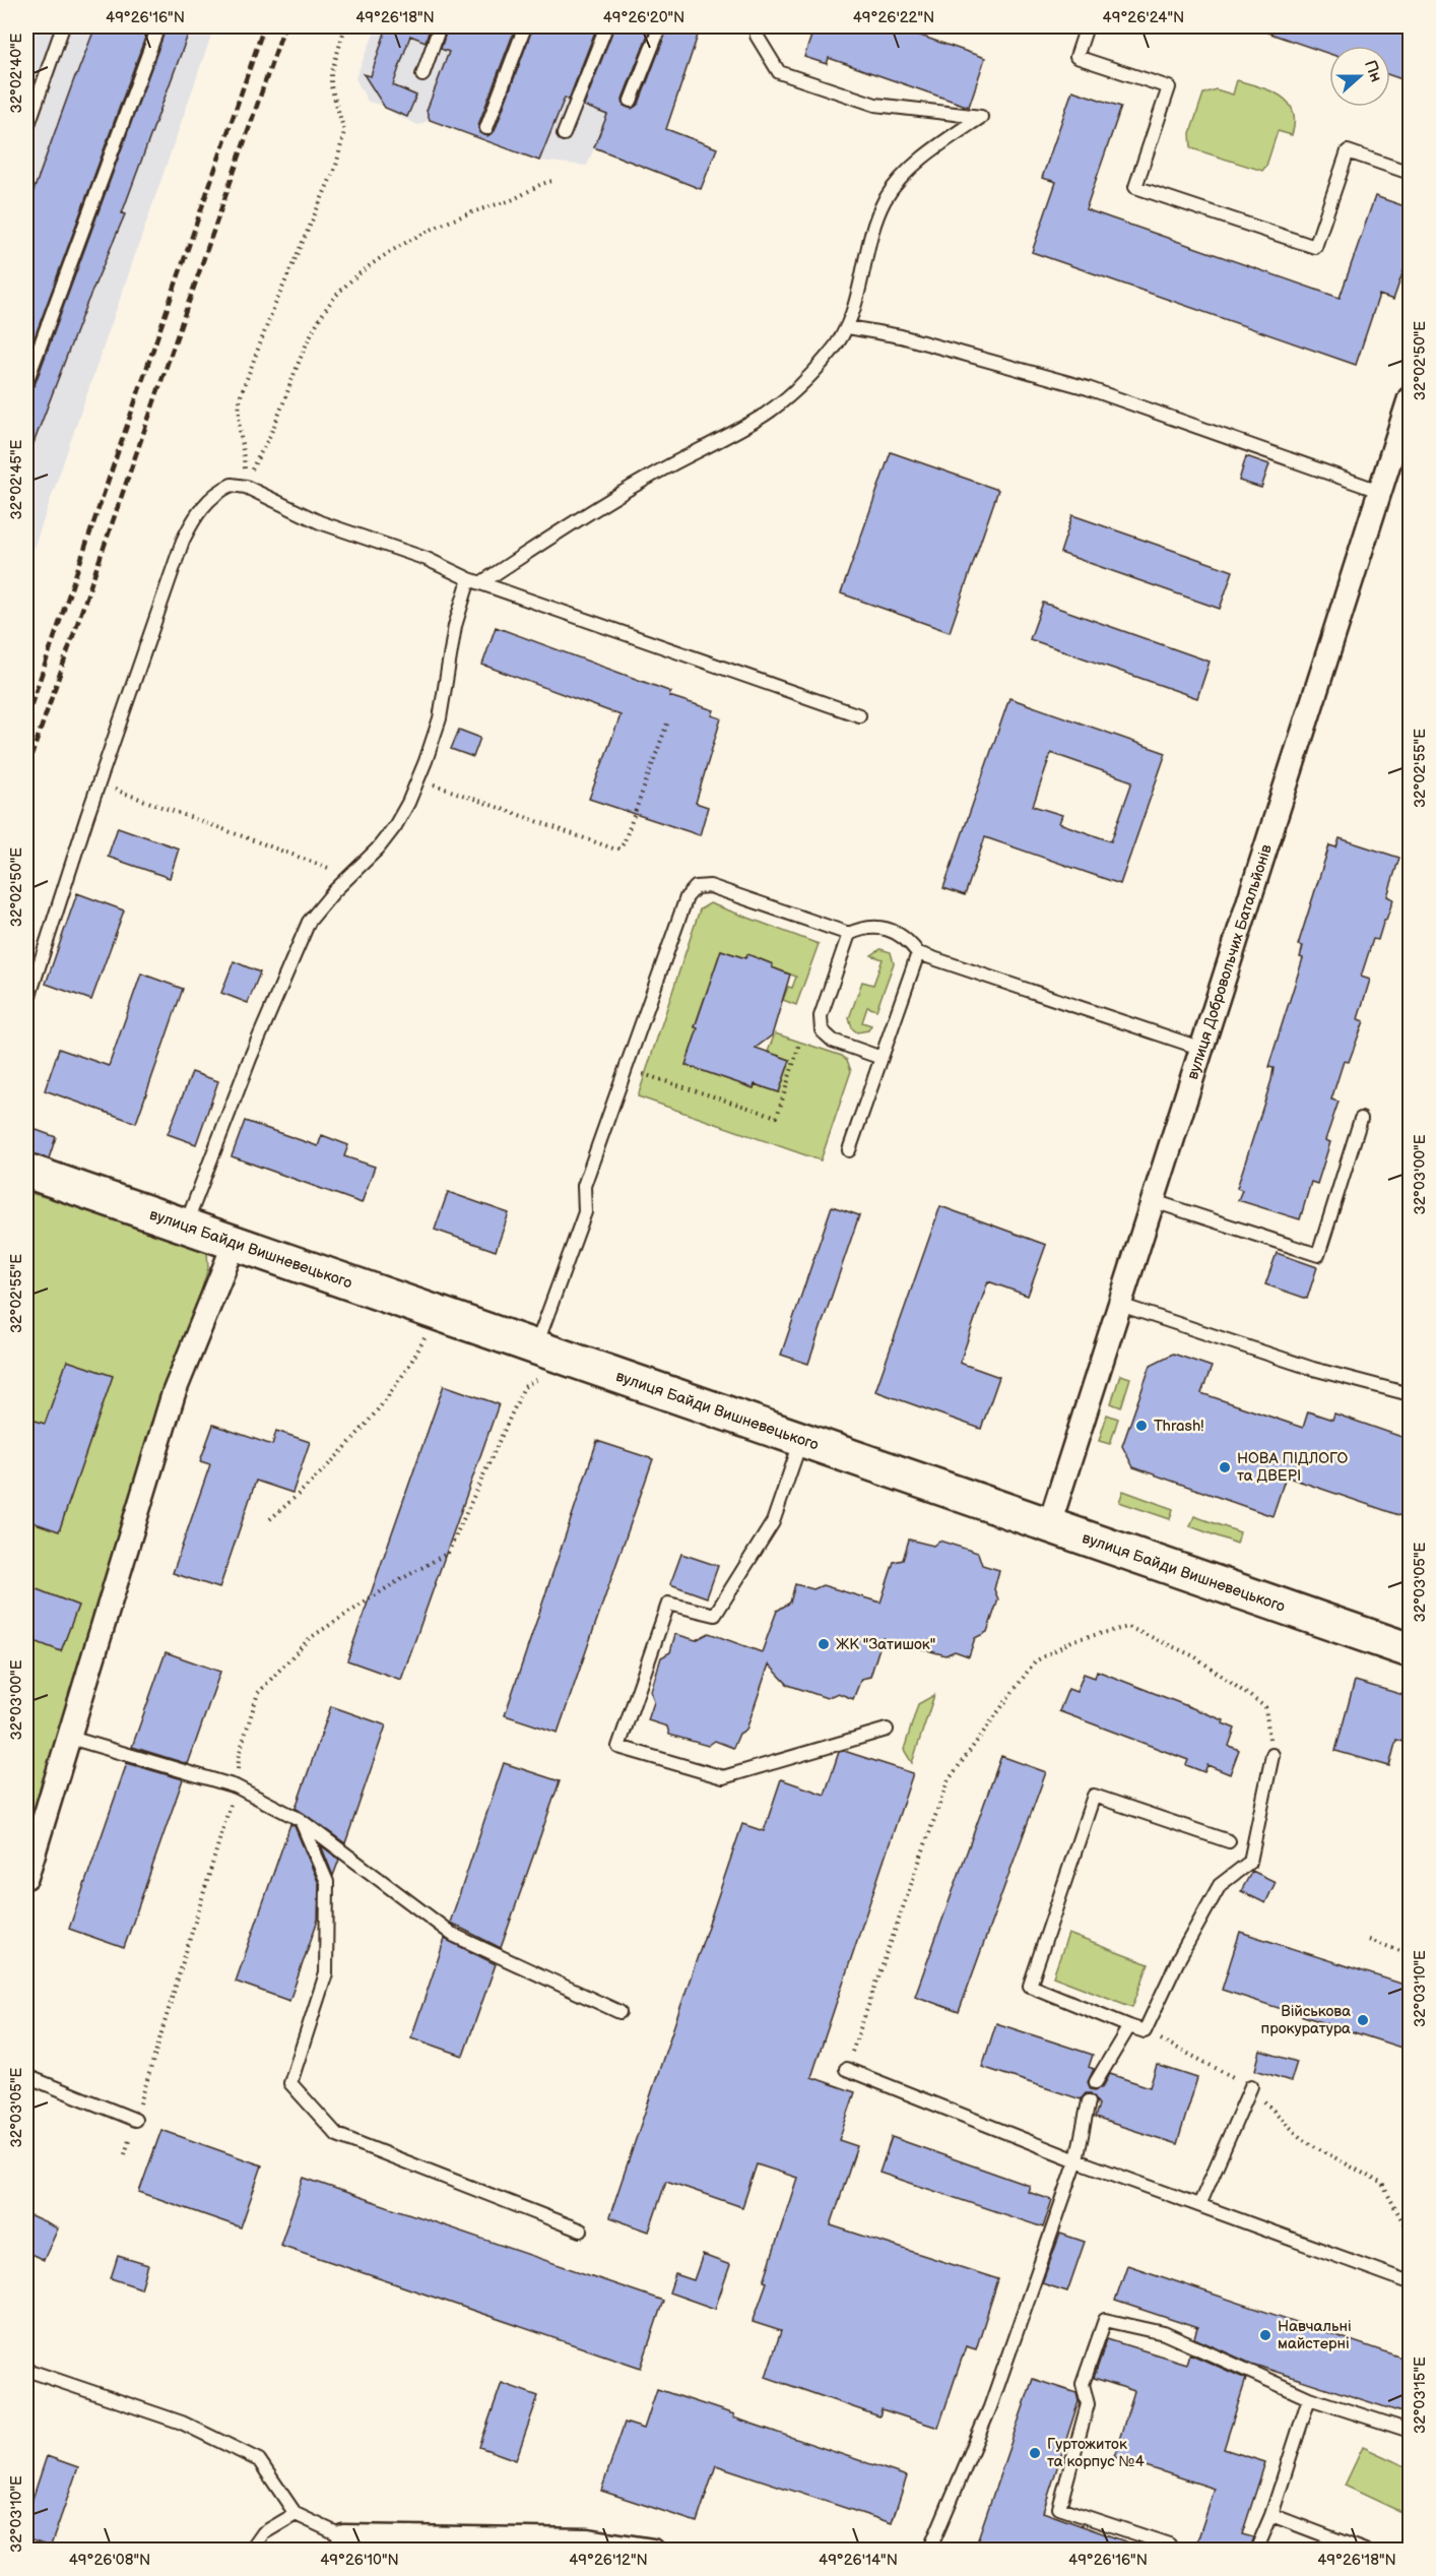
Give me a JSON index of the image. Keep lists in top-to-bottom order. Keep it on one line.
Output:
{"streets":{"street":["вулиця Добровольчих Батальйонів","вулиця Байди Вишневецького"]},"crossings":[["вулиця Добровольчих Батальйонів","вулиця Байди Вишневецького"]],"places":["Thrash!","НОВА ПІДЛОГО та ДВЕРІ","ЖК \"Затишок\"","Військова прокуратура","Навчальні майстерні","Гуртожиток та корпус №4"],"north":"right","coordinates":["49°26'16\"N","49°26'18\"N","49°26'20\"N","49°26'22\"N","49°26'24\"N","32°02'40\"E","32°02'50\"E","32°02'45\"E","32°02'55\"E","32°03'00\"E","32°03'05\"E","32°03'10\"E","32°03'15\"E","49°26'08\"N","49°26'10\"N","49°26'12\"N","49°26'14\"N"]}
